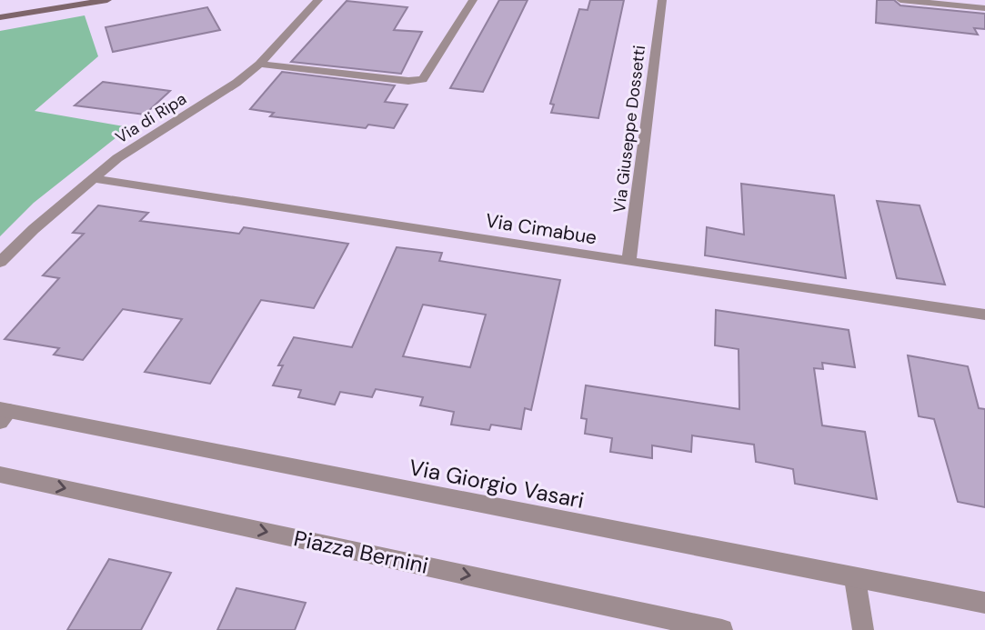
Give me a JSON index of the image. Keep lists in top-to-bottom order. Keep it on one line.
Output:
{"streets":{"street":["Via di Ripa","Via Giuseppe Dossetti","Via Cimabue","Via Giorgio Vasari","Piazza Bernini"]},"crossings":[["Via di Ripa","Via Cimabue"],["Via Giuseppe Dossetti","Via Cimabue"]],"one_way":["Piazza Bernini"]}
